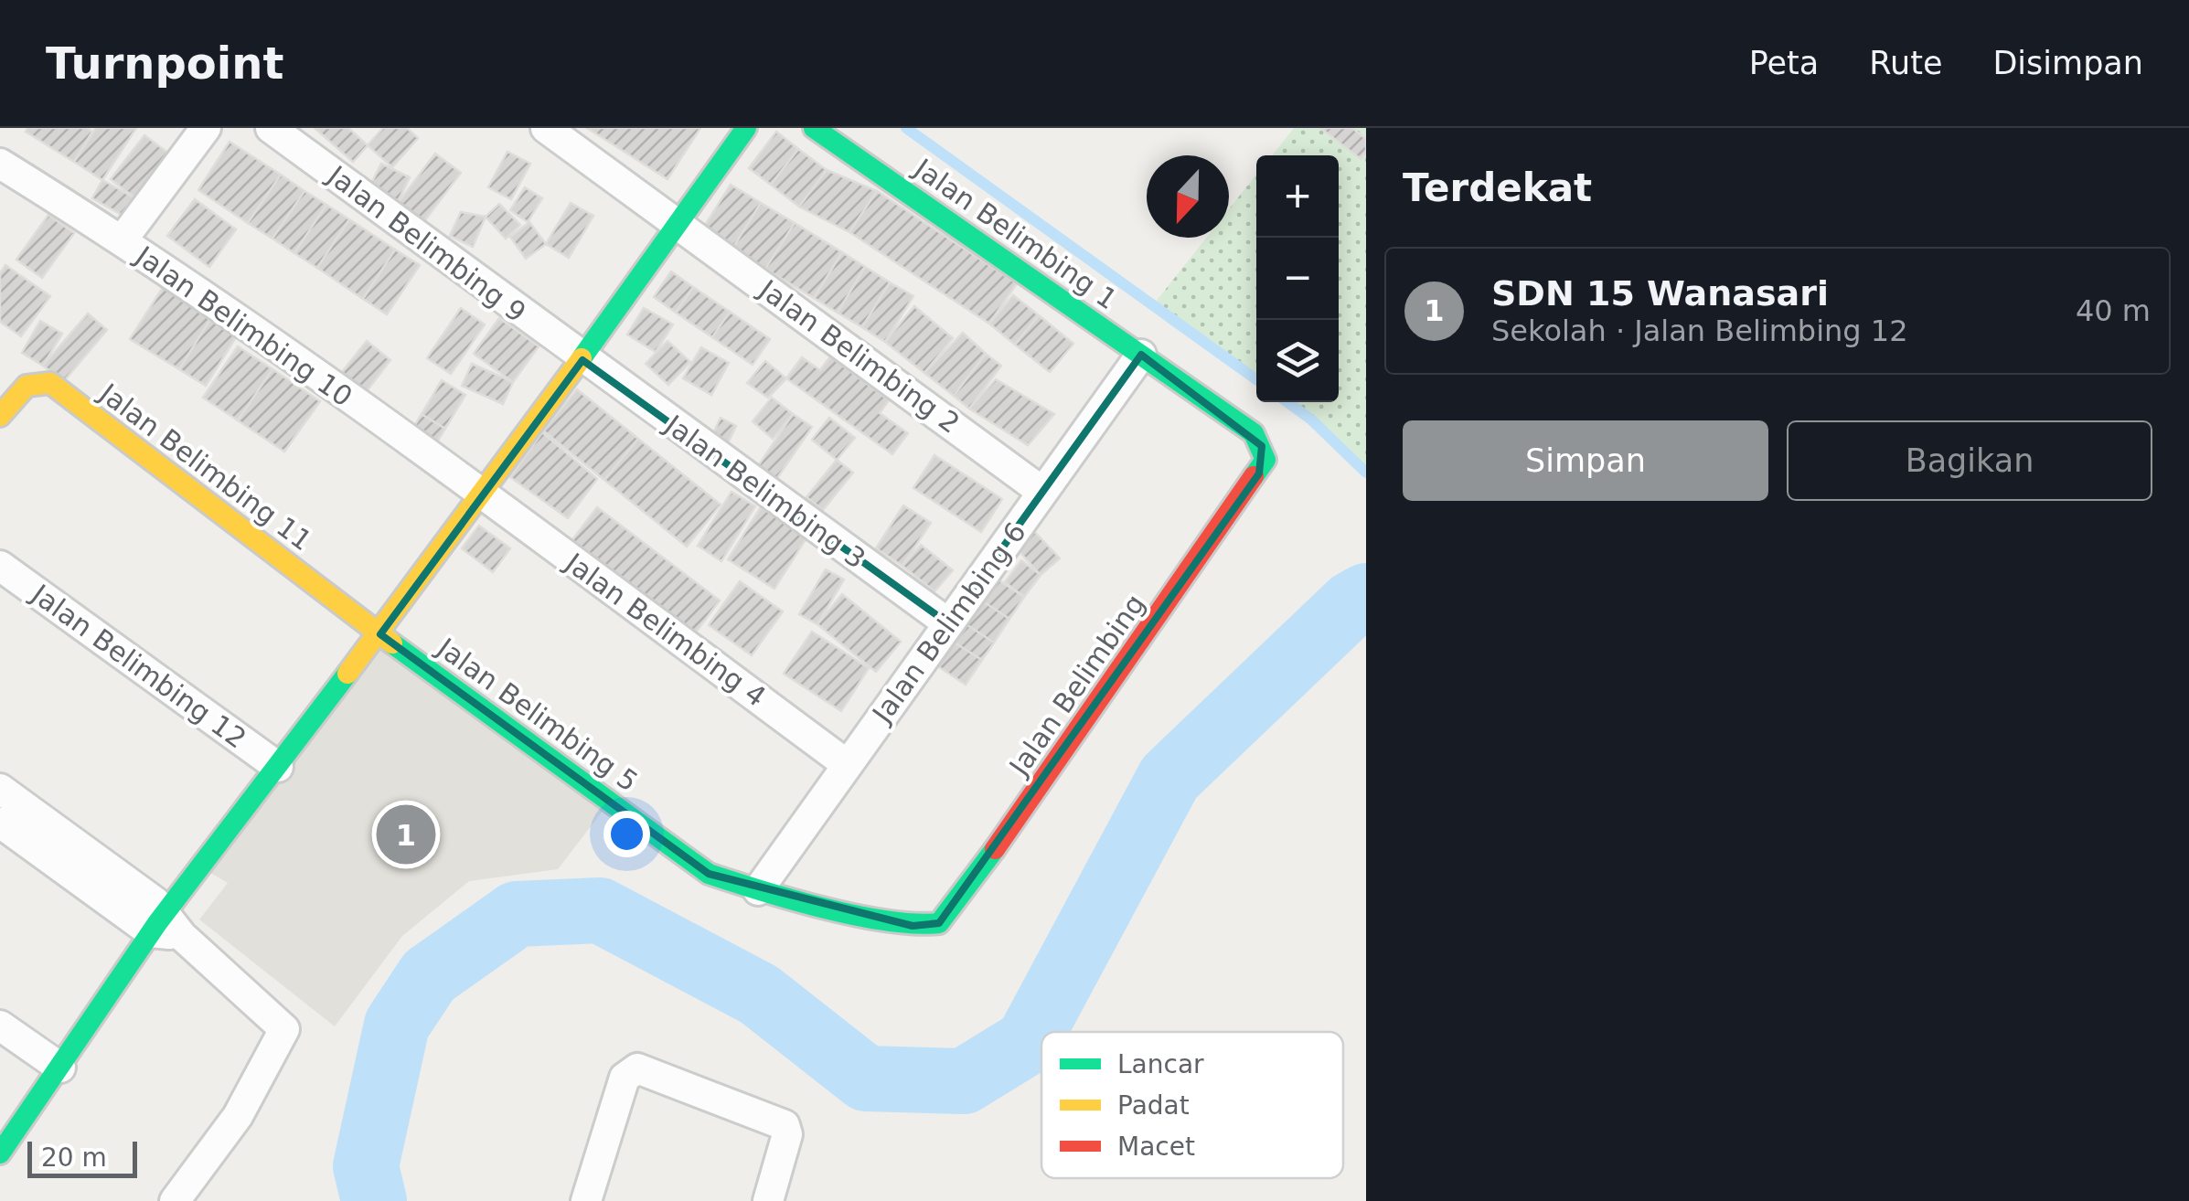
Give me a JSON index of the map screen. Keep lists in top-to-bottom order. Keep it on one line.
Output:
{"streets":{"street":["Jalan Belimbing 1","Jalan Belimbing 9","Jalan Belimbing 10","Jalan Belimbing 2","Jalan Belimbing 11","Jalan Belimbing 3","Jalan Belimbing 6","Jalan Belimbing 4","Jalan Belimbing 12","Jalan Belimbing","Jalan Belimbing 5"]},"crossings":[["Jalan Belimbing 1","Jalan Belimbing 6"],["Jalan Belimbing 1","Jalan Belimbing"],["Jalan Belimbing 9","Jalan Belimbing 3"],["Jalan Belimbing 10","Jalan Belimbing 4"],["Jalan Belimbing 2","Jalan Belimbing 6"],["Jalan Belimbing 11","Jalan Belimbing 5"],["Jalan Belimbing 3","Jalan Belimbing 6"],["Jalan Belimbing 6","Jalan Belimbing 4"],["Jalan Belimbing 6","Jalan Belimbing"],["Jalan Belimbing 6","Jalan Belimbing 5"],["Jalan Belimbing","Jalan Belimbing 5"]],"legend":["Lancar","Padat","Macet"],"scale_bar":"20 m","north":"bottom","page":{"header":"Turnpoint","nav":["Peta","Rute","Disimpan"],"heading":"Terdekat","map_buttons":["+","−"],"list":[{"mark":"1","name":"SDN 15 Wanasari","note":"Sekolah · Jalan Belimbing 12","value":"40 m"}],"buttons":["Simpan","Bagikan"],"pins":"1","scale":"20 m"}}
